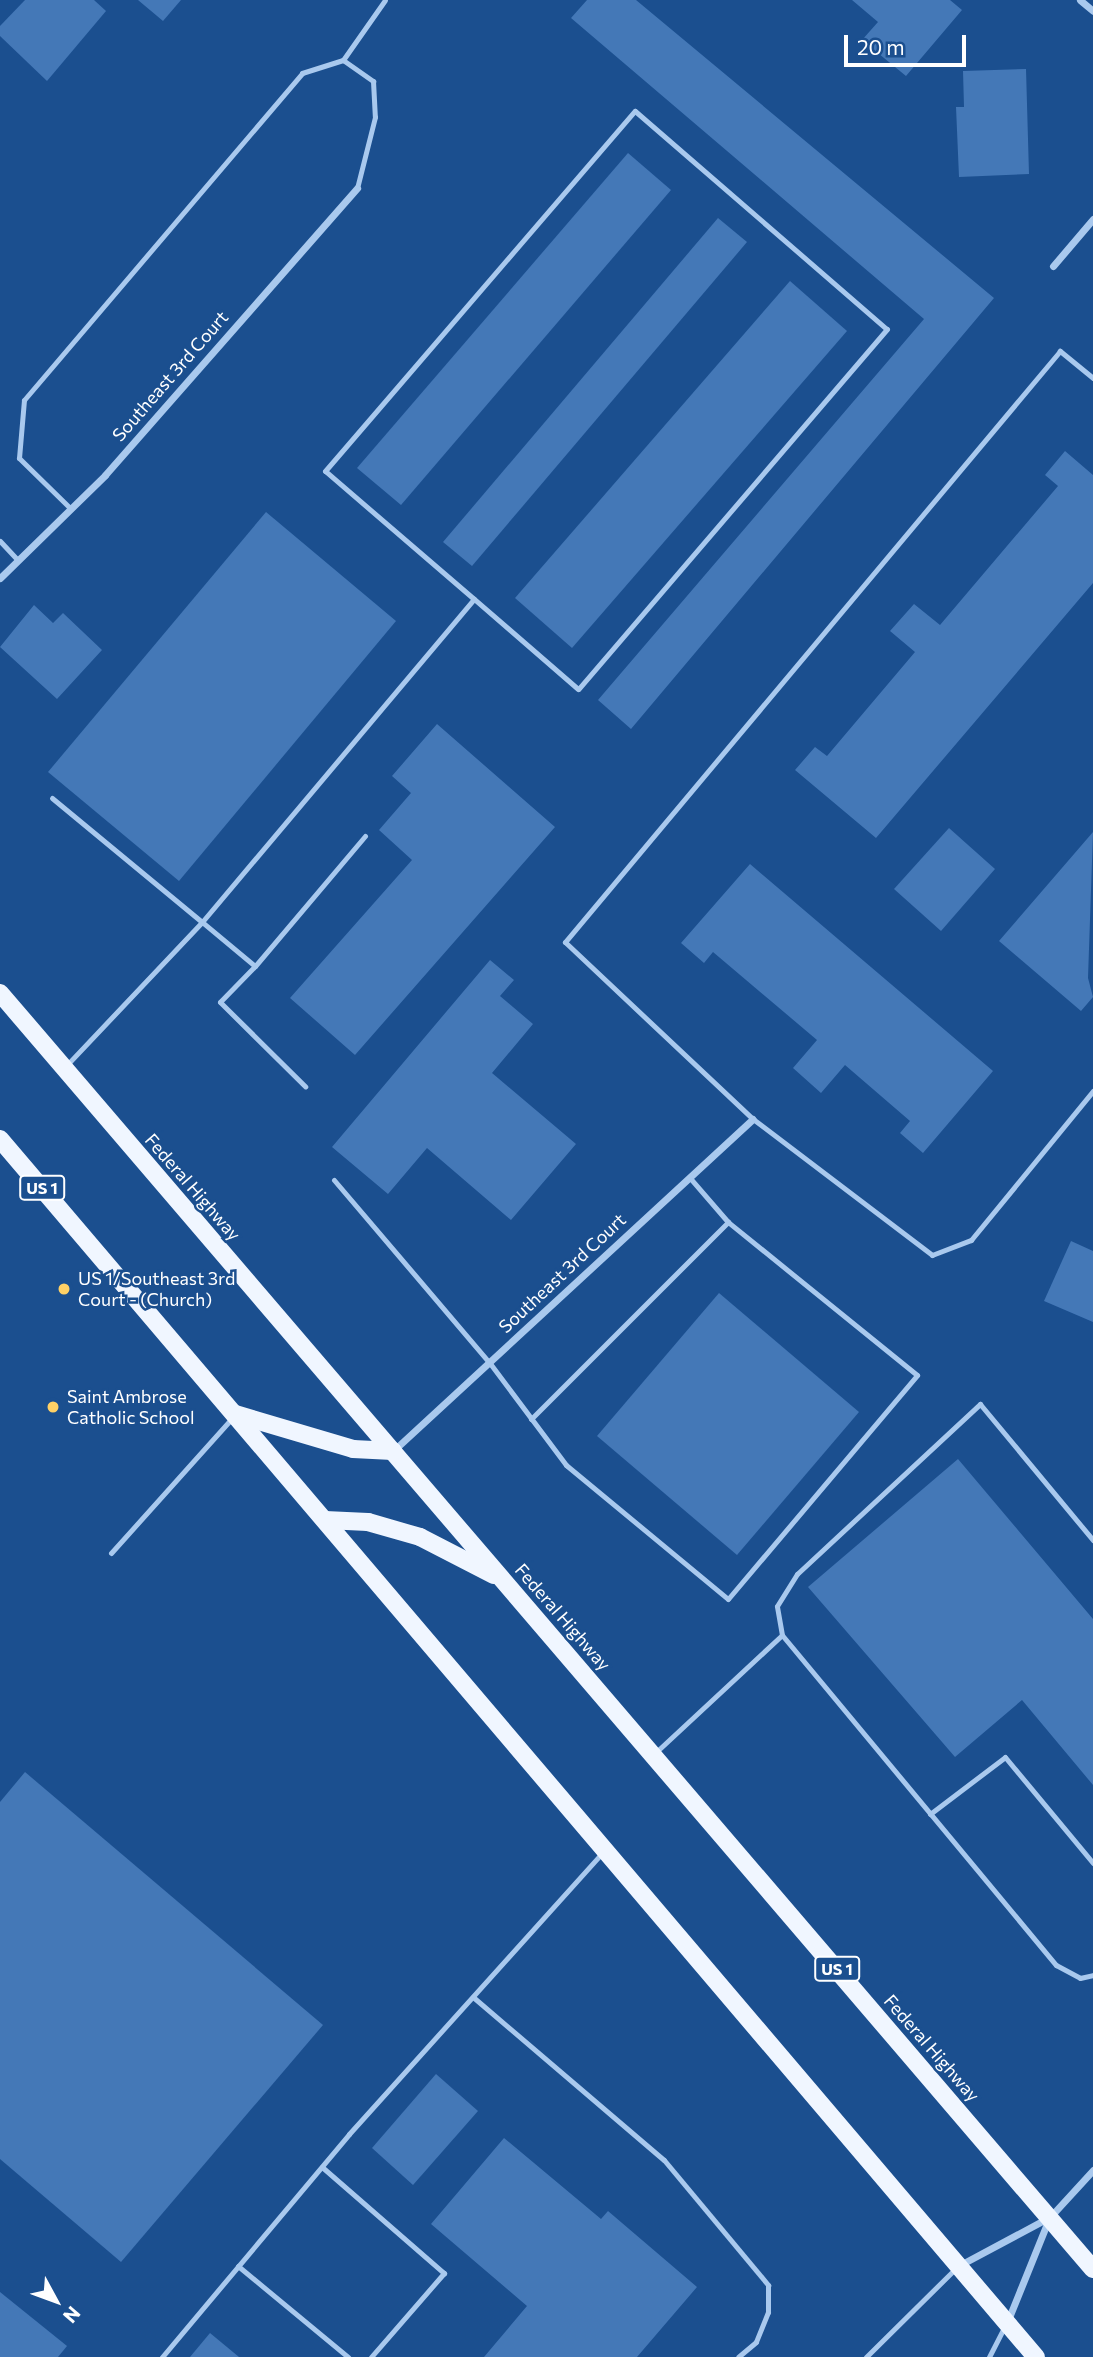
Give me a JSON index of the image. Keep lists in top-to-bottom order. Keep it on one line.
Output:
{"streets":{"main road":["Federal Highway","US 1"],"street":["Southeast 3rd Court"]},"crossings":[["Southeast 3rd Court","Federal Highway"]],"places":["US 1/Southeast 3rd Court - (Church)","Saint Ambrose Catholic School"],"scale_bar":"20 m","north":"bottom right"}
